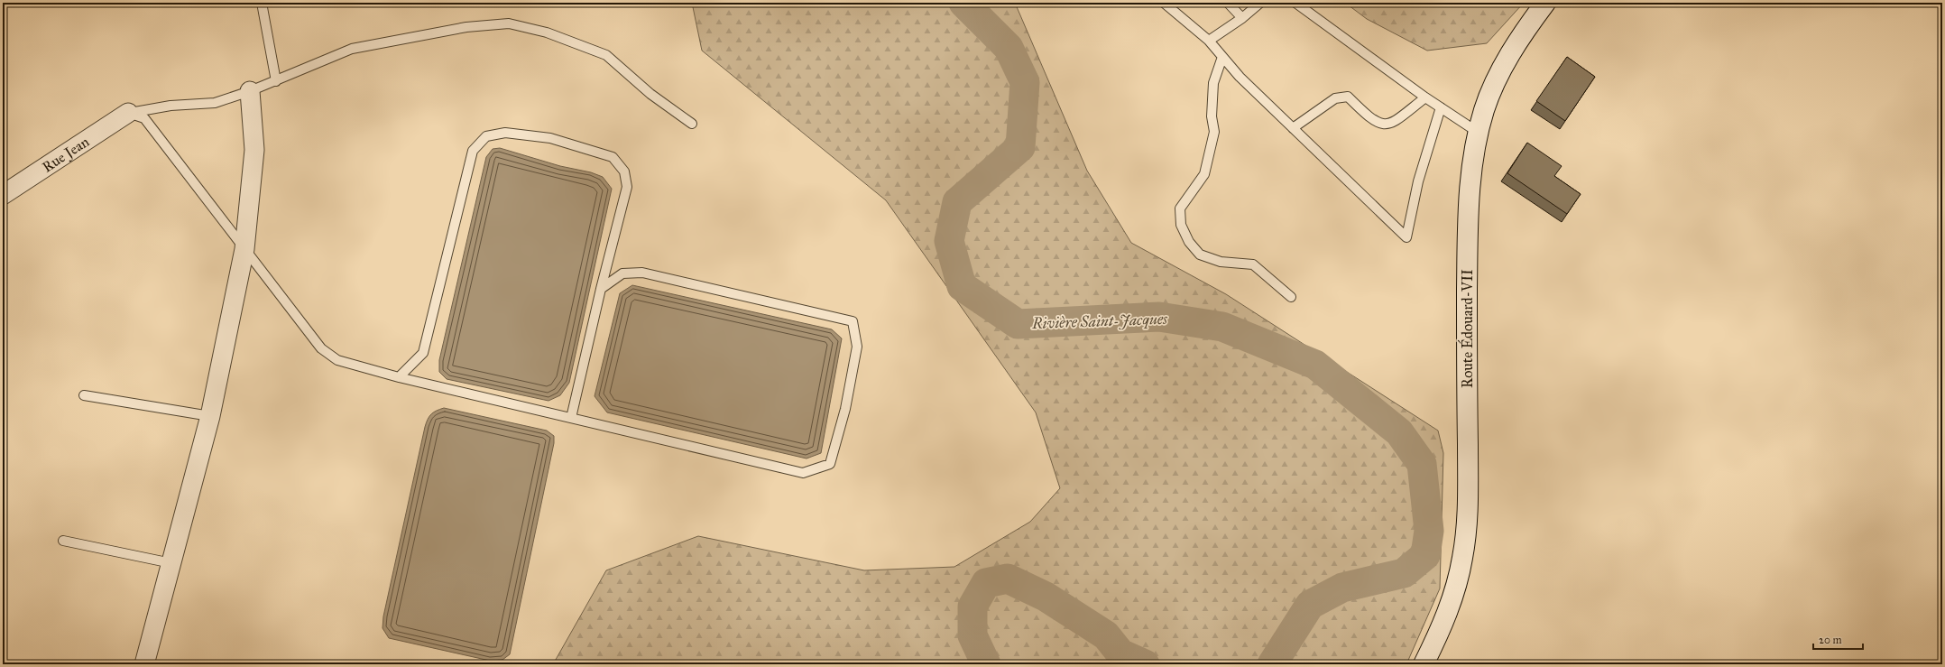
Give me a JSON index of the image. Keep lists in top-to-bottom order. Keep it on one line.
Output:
{"streets":{"main road":["Route Édouard-VII"],"street":["Rue Jean"]},"water":["Rivière Saint-Jacques"],"scale_bar":"20 m"}
